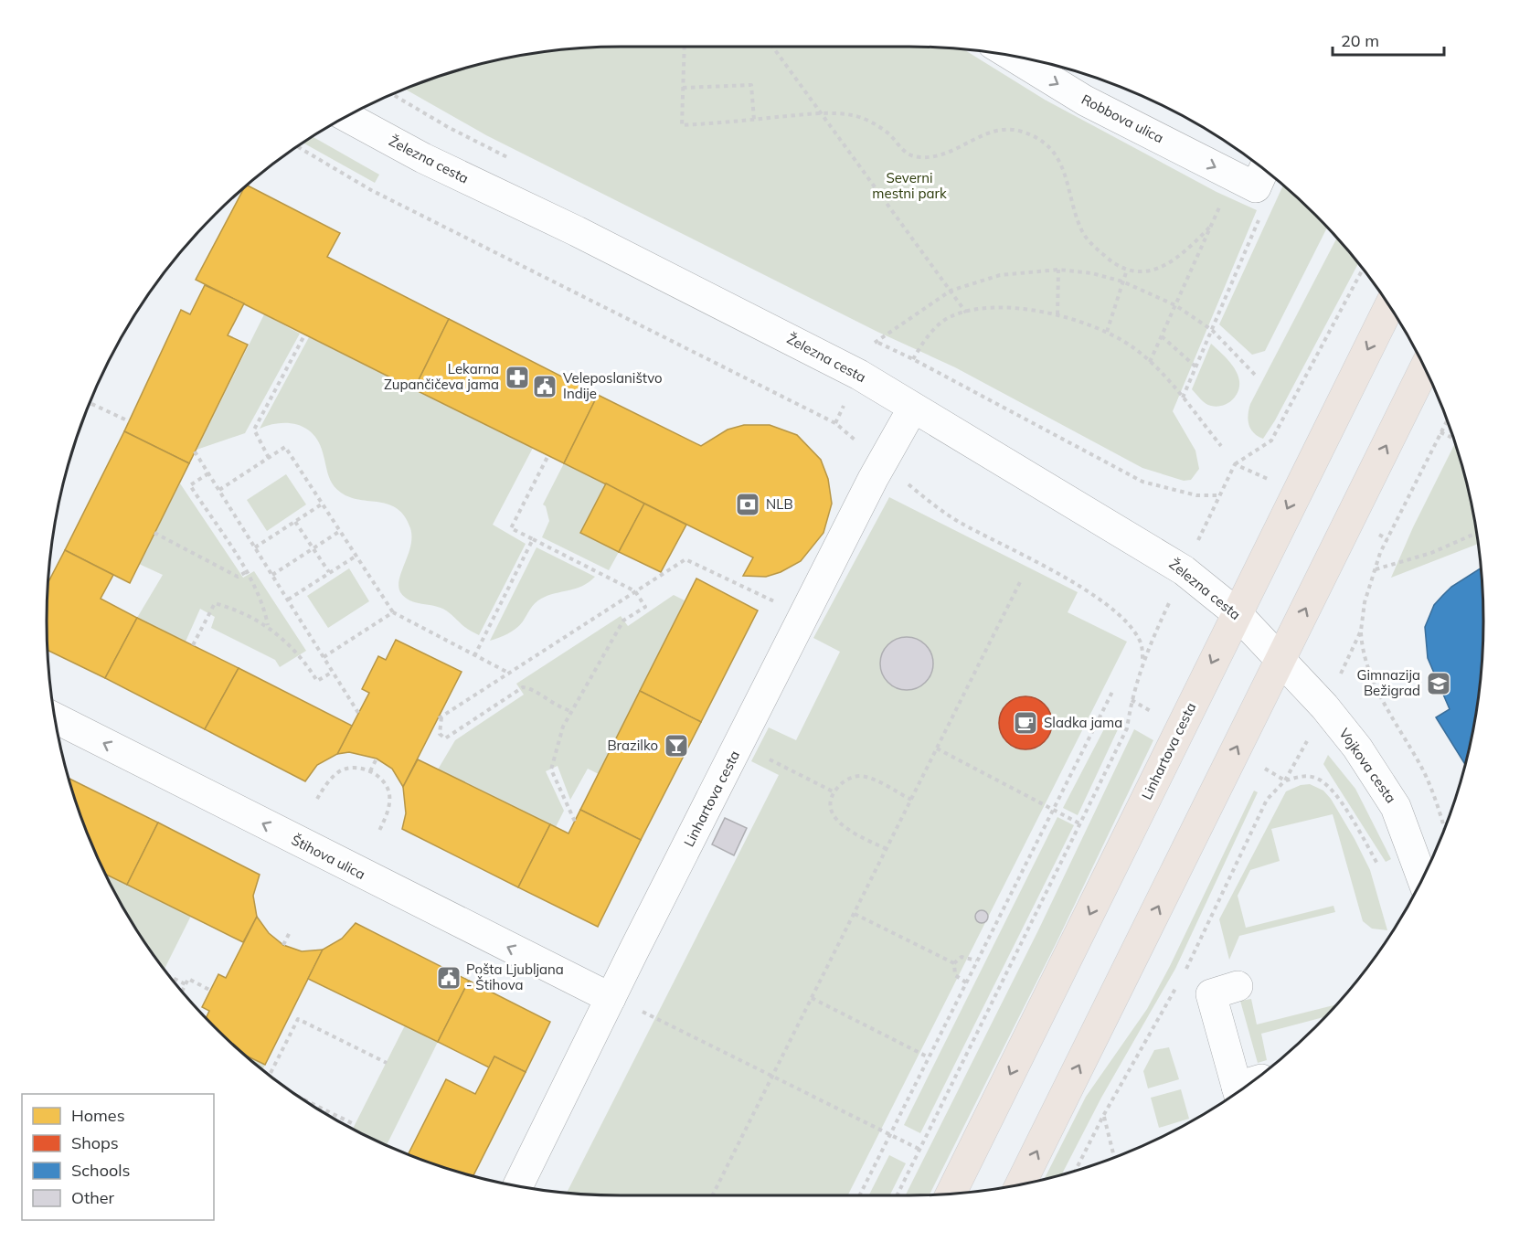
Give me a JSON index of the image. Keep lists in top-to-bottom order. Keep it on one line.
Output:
{"streets":{"main road":["Linhartova cesta"],"street":["Robbova ulica","Železna cesta","Vojkova cesta","Štihova ulica"]},"crossings":[["Železna cesta","Linhartova cesta"],["Železna cesta","Vojkova cesta"],["Linhartova cesta","Štihova ulica"]],"one_way":["Robbova ulica","Linhartova cesta","Štihova ulica"],"parks":["Severni mestni park"],"places":{"pharmacy":["Lekarna Zupančičeva jama"],"public building":["Veleposlaništvo Indije","Pošta Ljubljana - Štihova"],"bank":["NLB"],"school or university":["Gimnazija Bežigrad"],"cafe":["Sladka jama"],"bar":["Brazilko"]},"legend":["Homes","Shops","Schools","Other"],"scale_bar":"20 m"}
